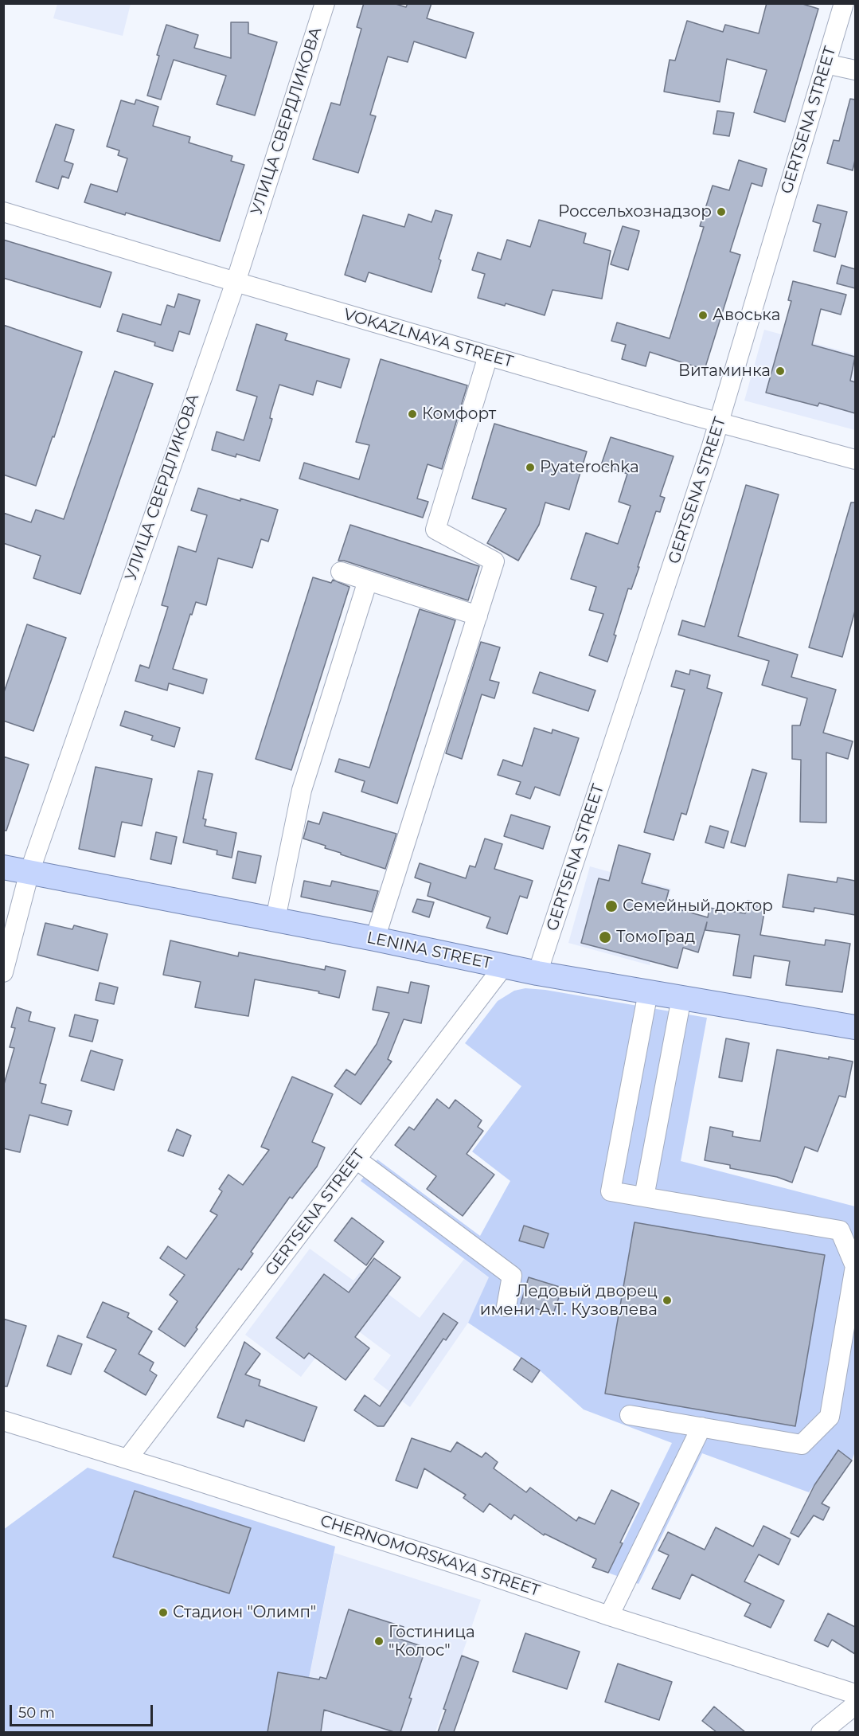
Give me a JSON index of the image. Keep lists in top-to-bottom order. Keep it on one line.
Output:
{"streets":{"main road":["LENINA STREET"],"street":["GERTSENA STREET","УЛИЦА СВЕРДЛИКОВА","VOKAZLNAYA STREET","CHERNOMORSKAYA STREET"]},"crossings":[["GERTSENA STREET","VOKAZLNAYA STREET"],["GERTSENA STREET","LENINA STREET"],["GERTSENA STREET","CHERNOMORSKAYA STREET"],["УЛИЦА СВЕРДЛИКОВА","VOKAZLNAYA STREET"],["УЛИЦА СВЕРДЛИКОВА","LENINA STREET"]],"places":["Россельхознадзор","Авоська","Витаминка","Комфорт","Pyaterochka","Семейный доктор","ТомоГрад","Ледовый дворец имени А.Т. Кузовлева","Стадион \"Олимп\"","Гостиница \"Колос\""],"scale_bar":"50 m"}
